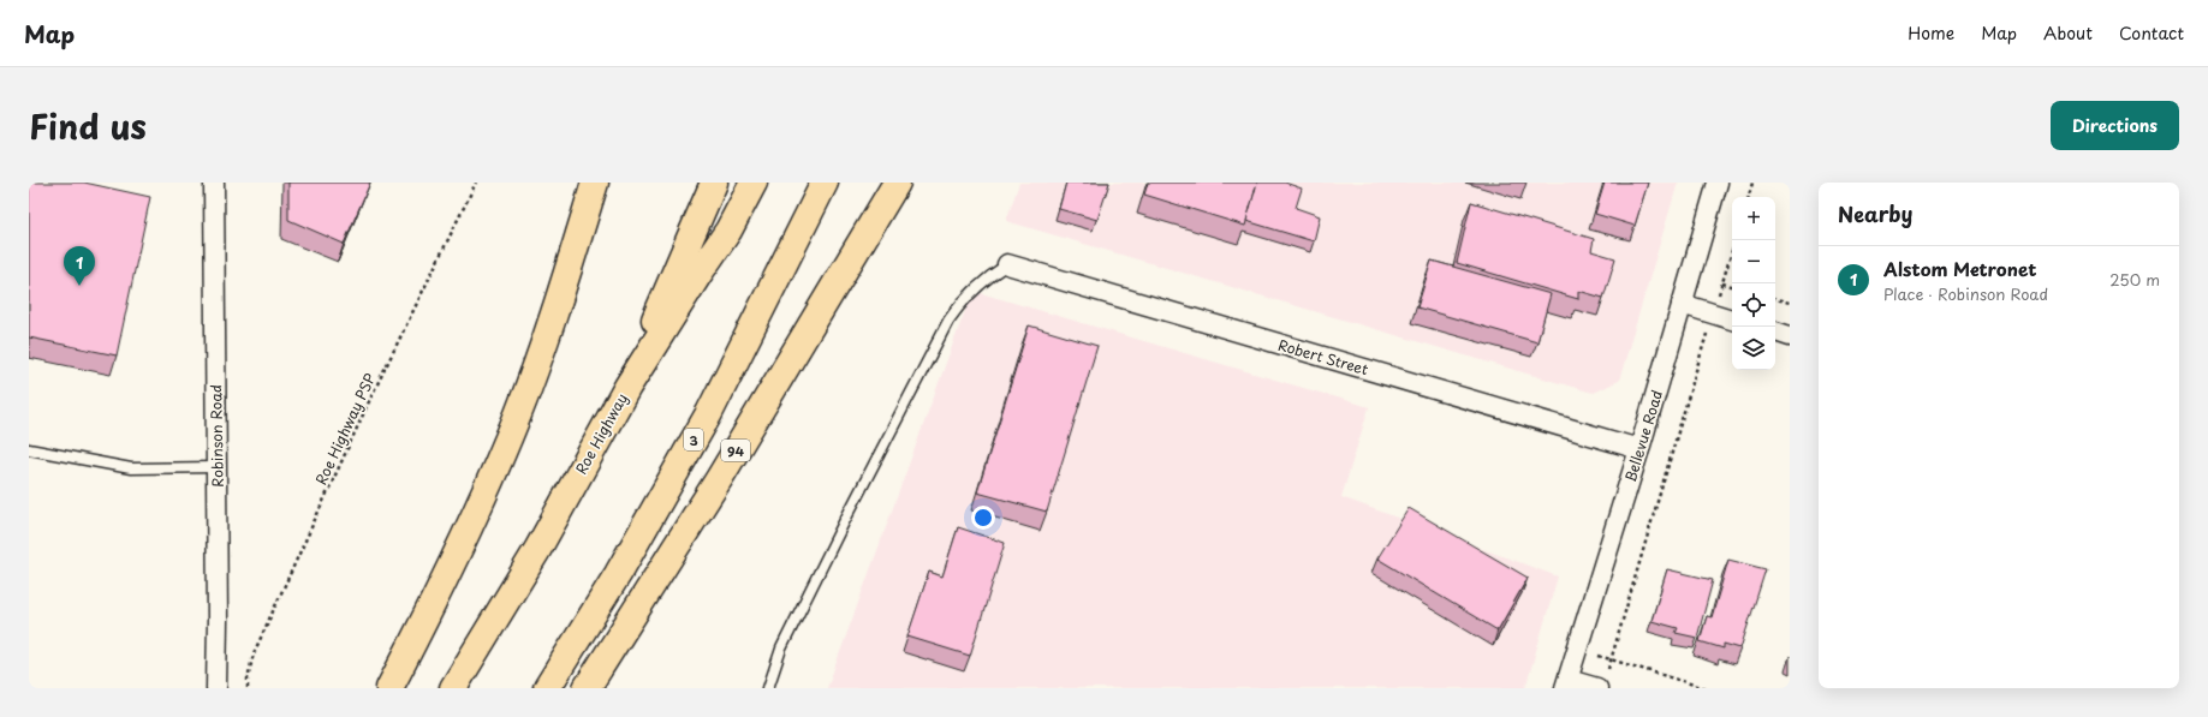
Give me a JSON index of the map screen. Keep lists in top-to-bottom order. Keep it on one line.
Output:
{"streets":{"highway":["Roe Highway","3","94"],"street":["Robert Street","Robinson Road","Bellevue Road"],"path":["Roe Highway PSP"]},"crossings":[["Robert Street","Bellevue Road"]],"page":{"header":"Map","nav":["Home","Map","About","Contact"],"title":"Find us","buttons":"Directions","heading":"Nearby","map_buttons":["+","−"],"list":[{"mark":"1","name":"Alstom Metronet","note":"Place · Robinson Road","value":"250 m"}],"pins":"1"}}
